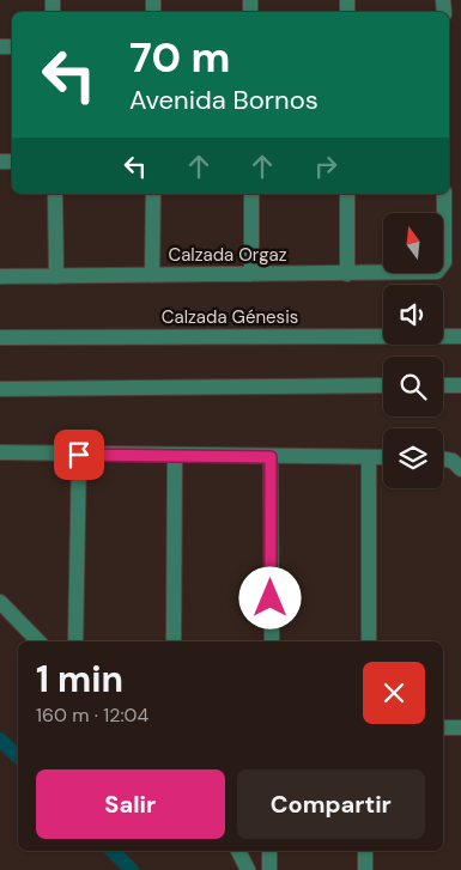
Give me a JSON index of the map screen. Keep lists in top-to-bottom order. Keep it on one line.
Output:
{"streets":{"street":["Calzada Orgaz","Calzada Génesis"]},"north":"top","page":{"turn":["70 m","Avenida Bornos"],"heading":["1 min","160 m · 12:04"],"buttons":["Salir","Compartir"]}}
